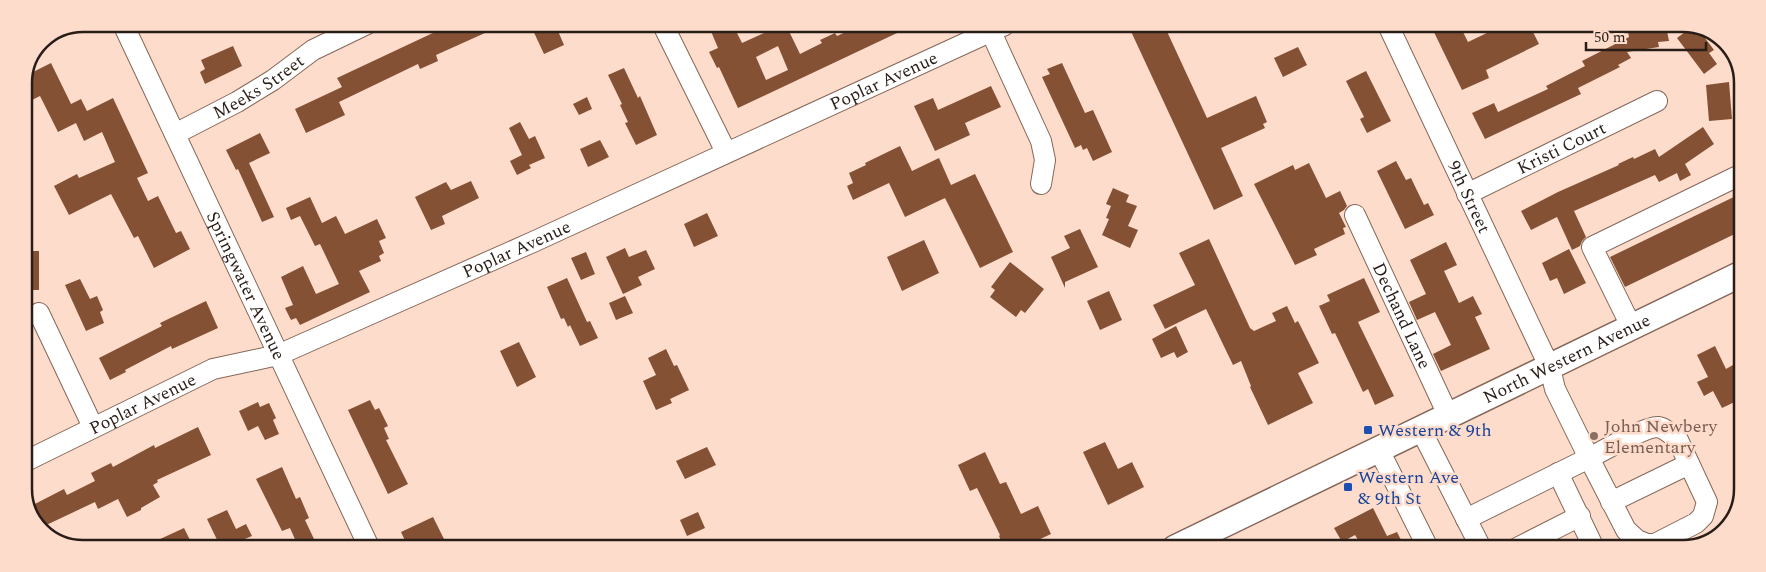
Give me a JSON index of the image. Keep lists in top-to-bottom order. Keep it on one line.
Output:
{"streets":{"main road":["North Western Avenue"],"street":["Poplar Avenue","Meeks Street","Kristi Court","9th Street","Springwater Avenue","Dechand Lane"]},"crossings":[["Poplar Avenue","Springwater Avenue"],["Meeks Street","Springwater Avenue"],["Kristi Court","9th Street"],["9th Street","North Western Avenue"],["Dechand Lane","North Western Avenue"]],"places":{"transit":["Western & 9th","Western Ave & 9th St"],"other":["John Newbery Elementary"]},"scale_bar":"50 m"}
